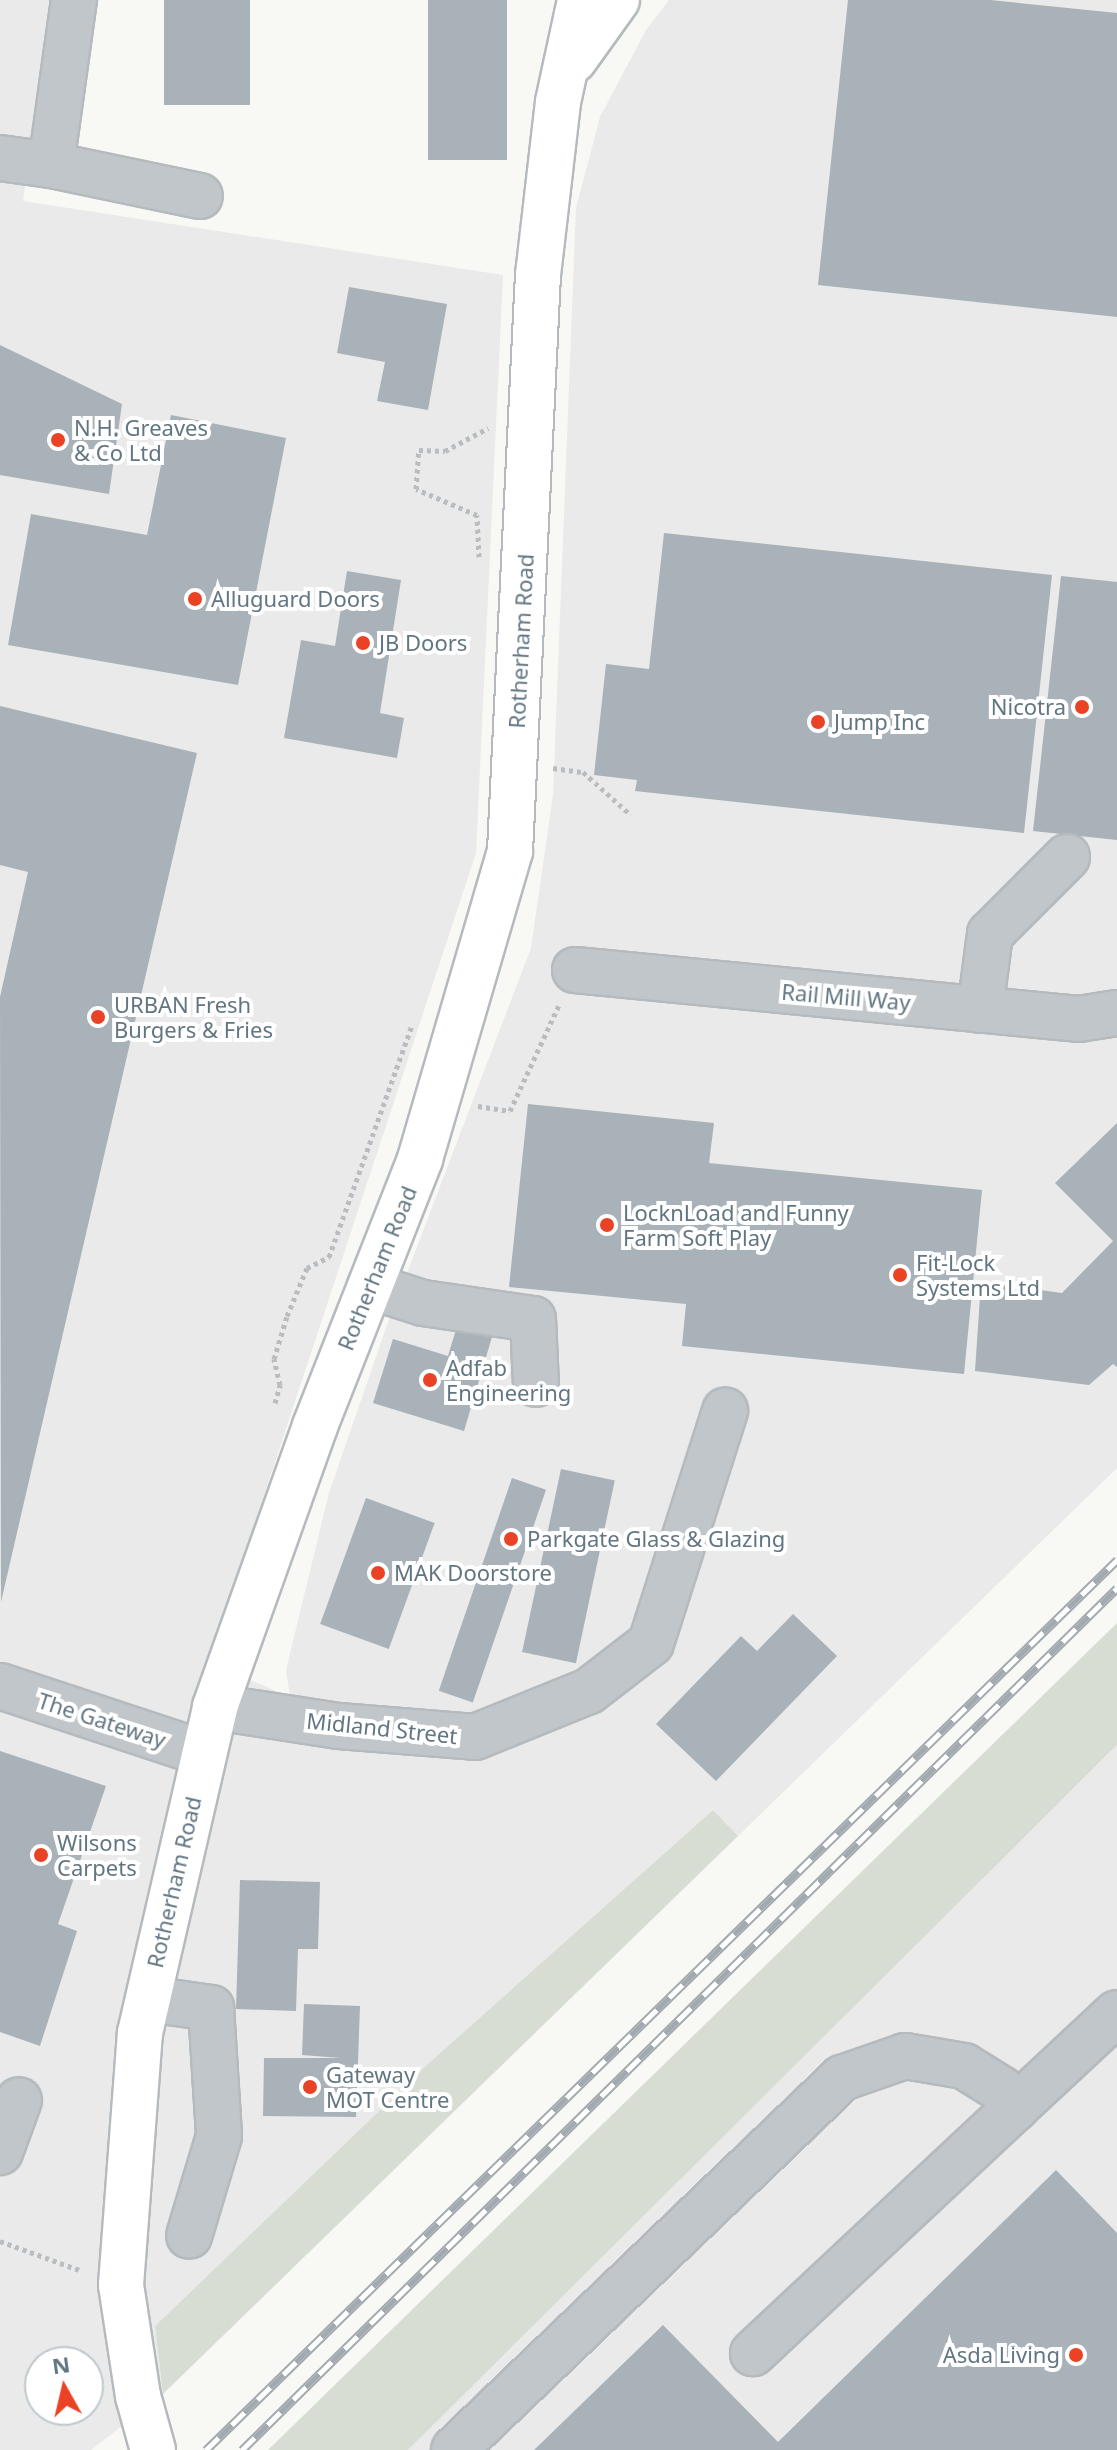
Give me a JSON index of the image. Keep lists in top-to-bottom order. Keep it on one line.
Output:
{"streets":{"main road":["Rotherham Road"],"street":["Rail Mill Way","The Gateway","Midland Street"]},"crossings":[["Rotherham Road","The Gateway"],["Rotherham Road","Midland Street"]],"places":["N.H. Greaves & Co Ltd","Alluguard Doors","JB Doors","Nicotra","Jump Inc","URBAN Fresh Burgers & Fries","LocknLoad and Funny Farm Soft Play","Fit-Lock Systems Ltd","Adfab Engineering","Parkgate Glass & Glazing","MAK Doorstore","Wilsons Carpets","Gateway MOT Centre","Asda Living"],"north":"top"}
